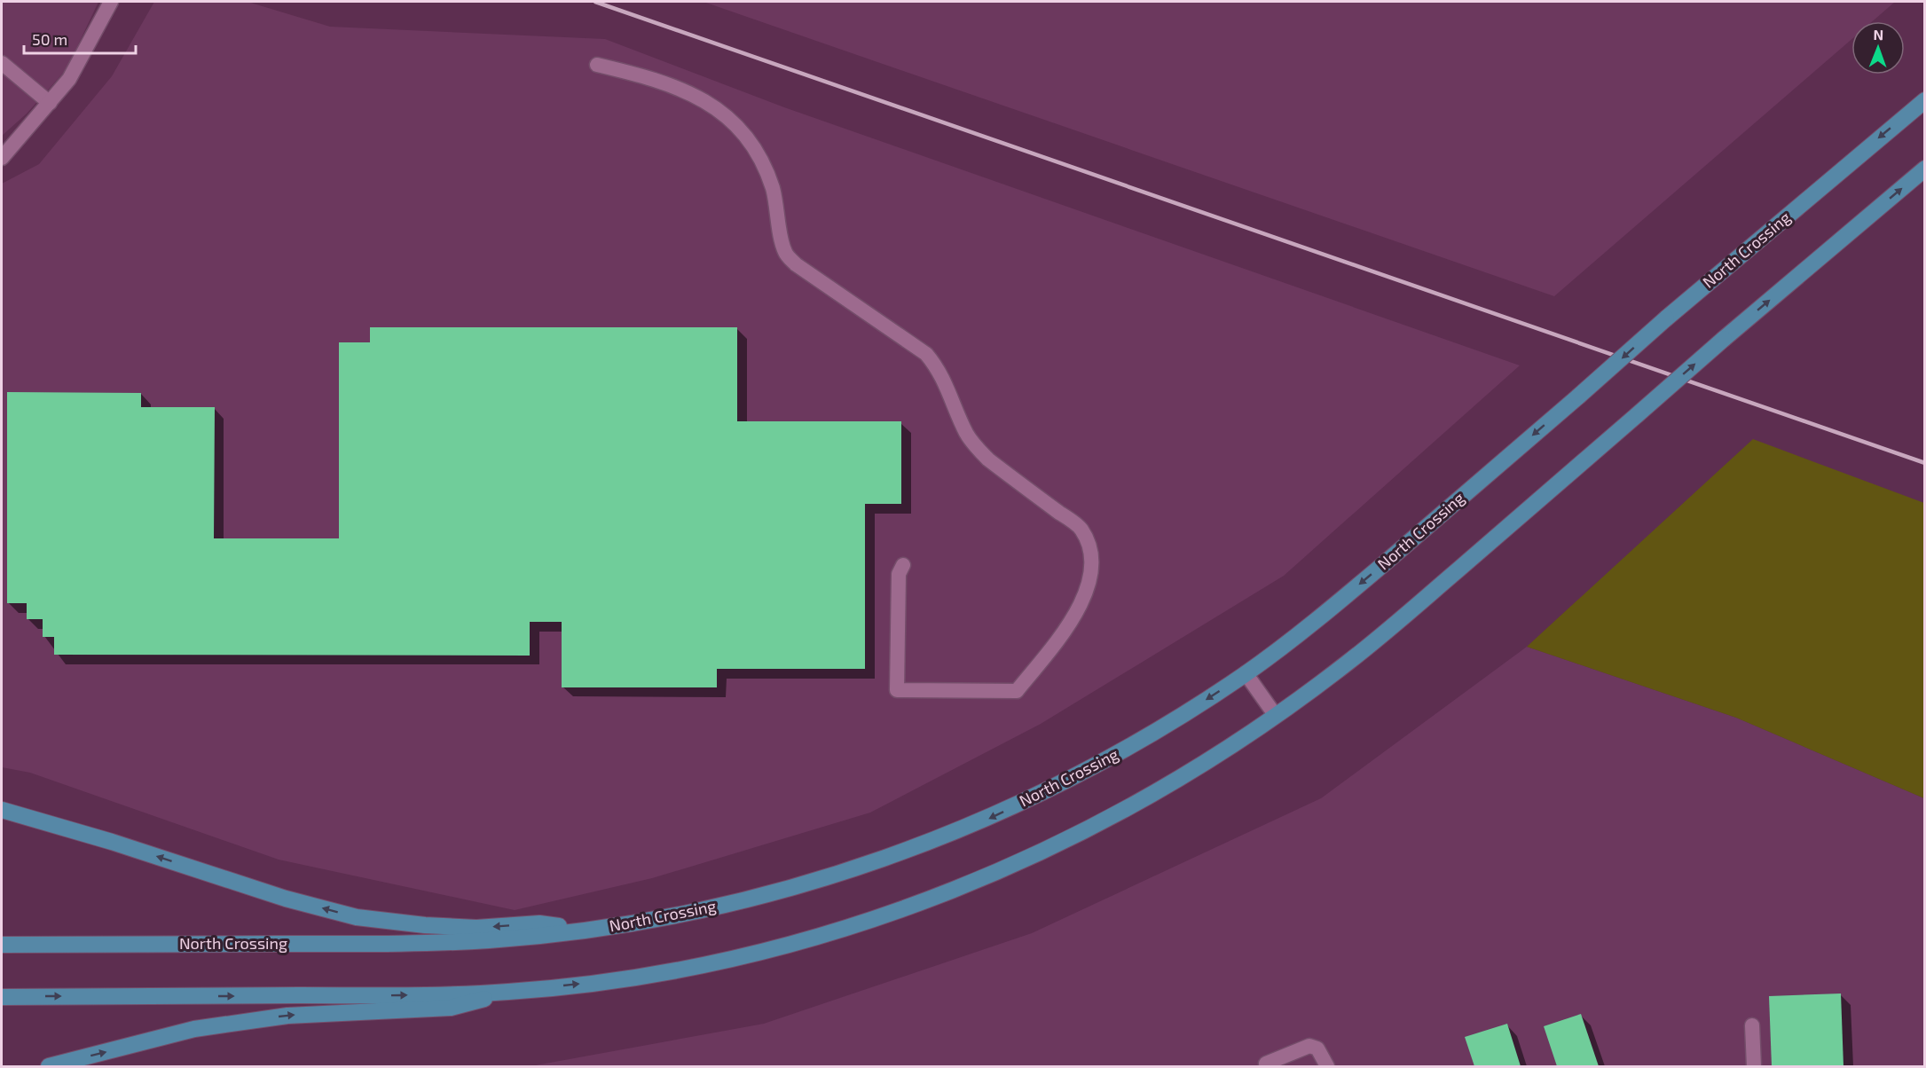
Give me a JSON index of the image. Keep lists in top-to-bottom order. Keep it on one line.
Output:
{"streets":{"main road":["North Crossing"]},"scale_bar":"50 m","north":"top"}
